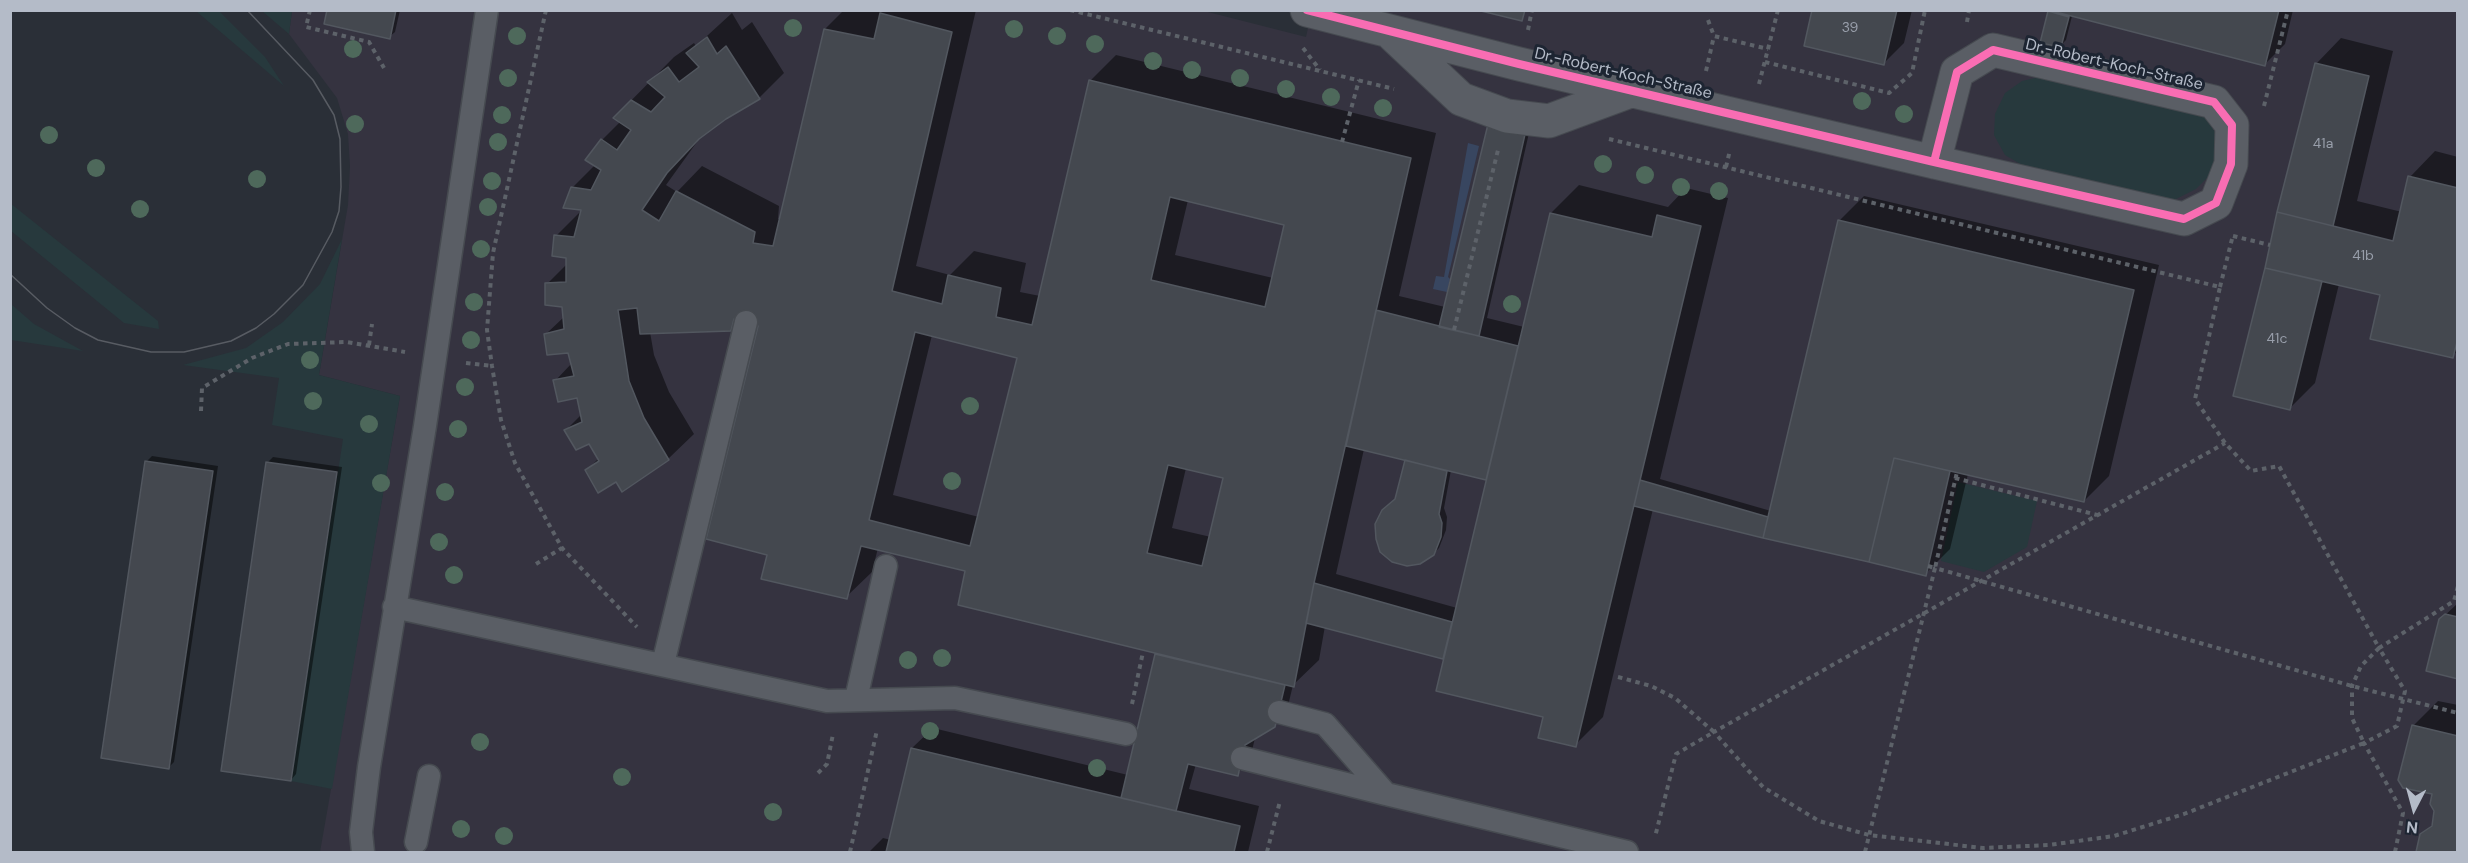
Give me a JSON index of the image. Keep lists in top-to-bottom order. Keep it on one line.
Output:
{"streets":{"street":["Dr.-Robert-Koch-Straße"]},"house_numbers":["39","41a","41b","41c"],"north":"bottom"}
